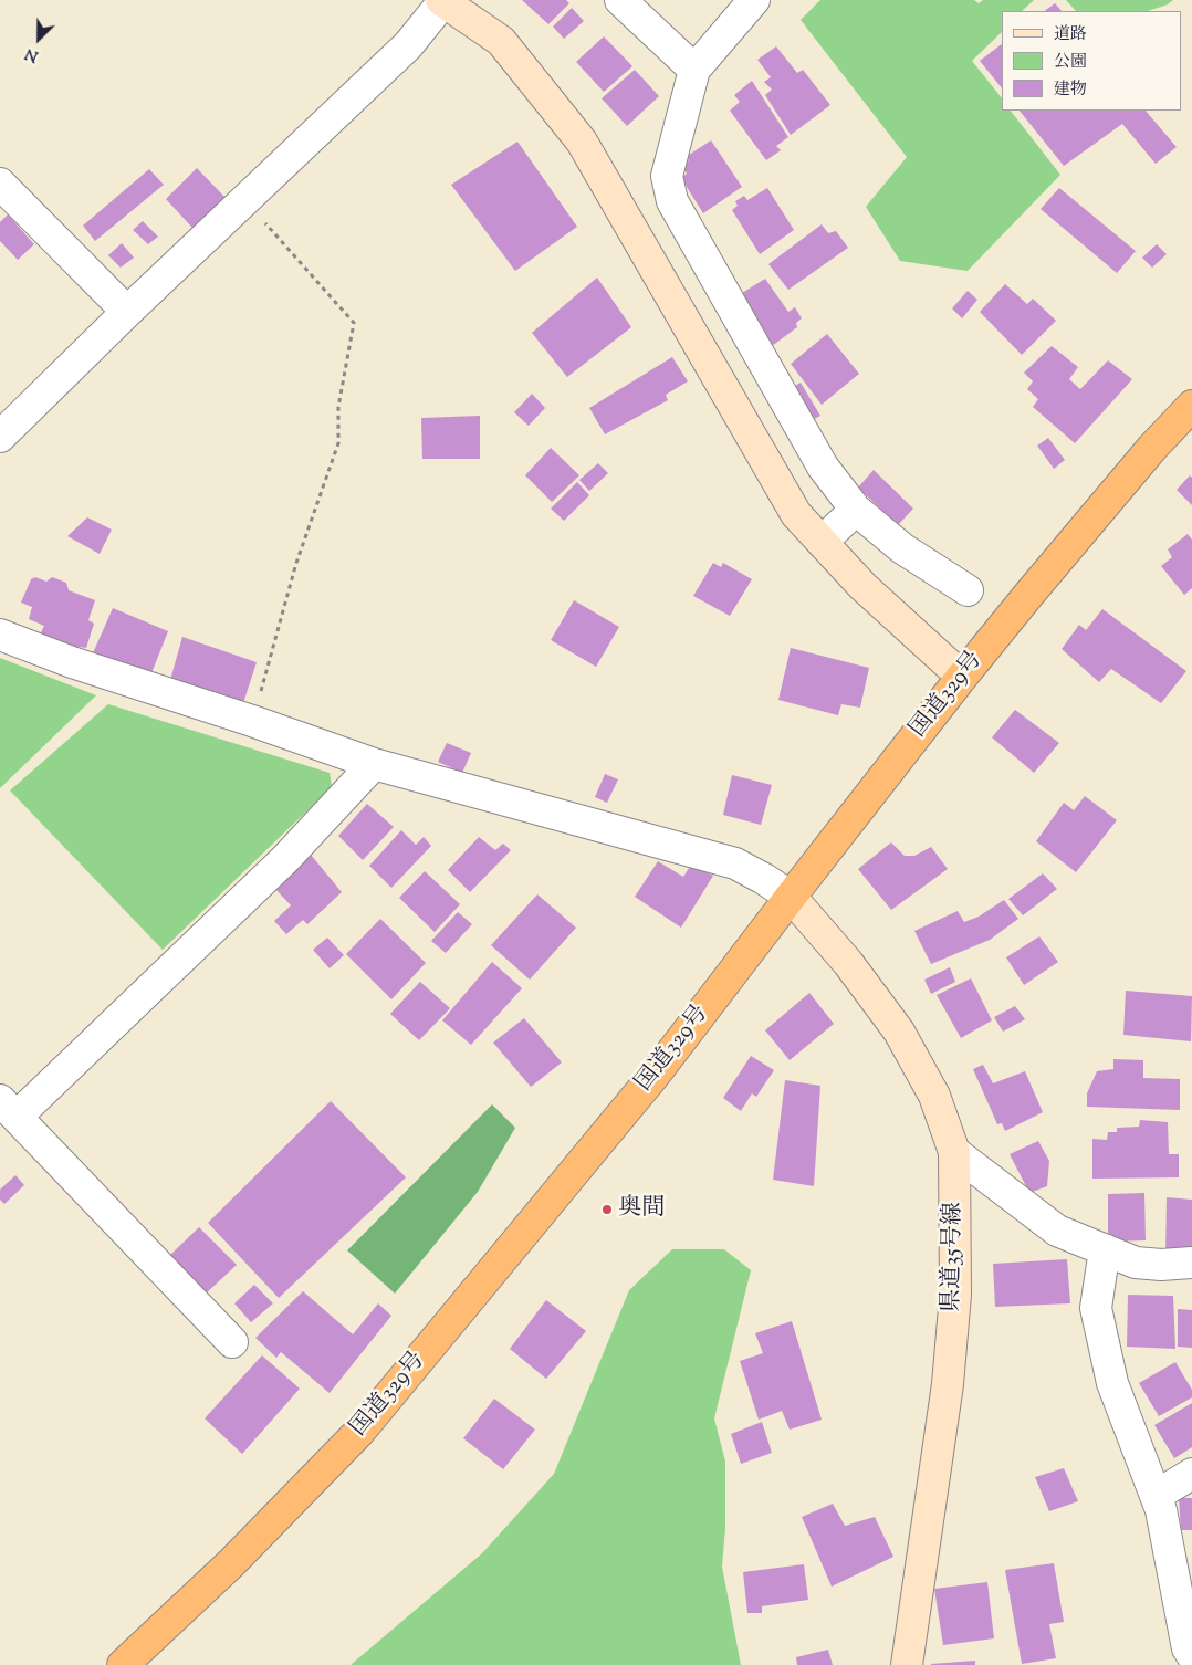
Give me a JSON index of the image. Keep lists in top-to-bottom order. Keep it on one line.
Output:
{"streets":{"highway":["国道329号"],"street":["県道35号線"]},"crossings":[["国道329号","県道35号線"]],"places":["奥間"],"legend":["道路","公園","建物"],"north":"bottom left"}
